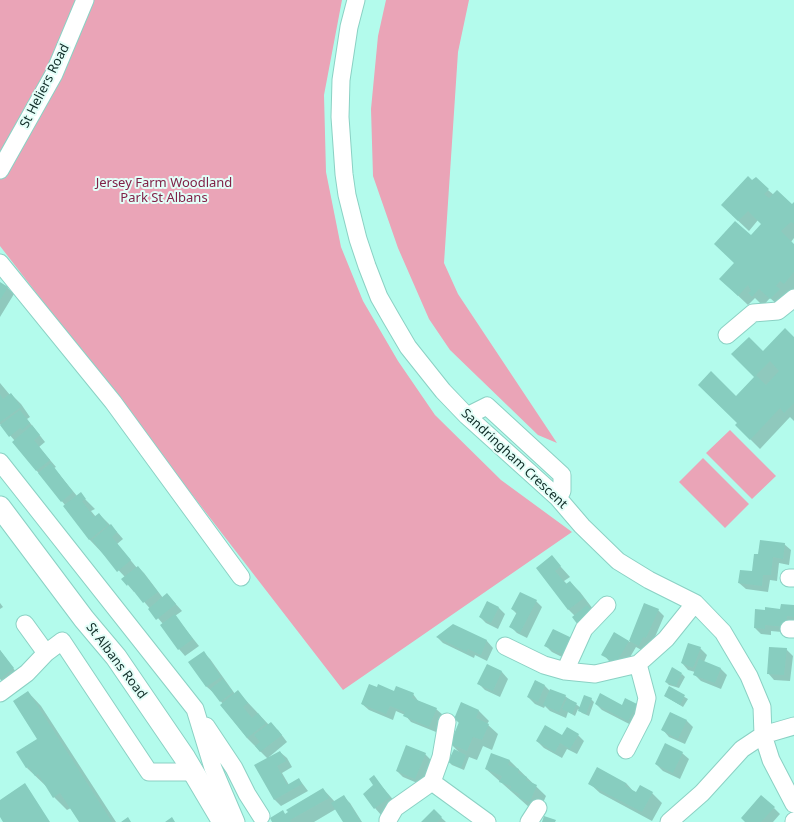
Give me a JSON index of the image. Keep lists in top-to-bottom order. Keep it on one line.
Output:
{"streets":{"main road":["St Albans Road"],"street":["St Heliers Road","Sandringham Crescent"]},"parks":["Jersey Farm Woodland Park St Albans"]}
